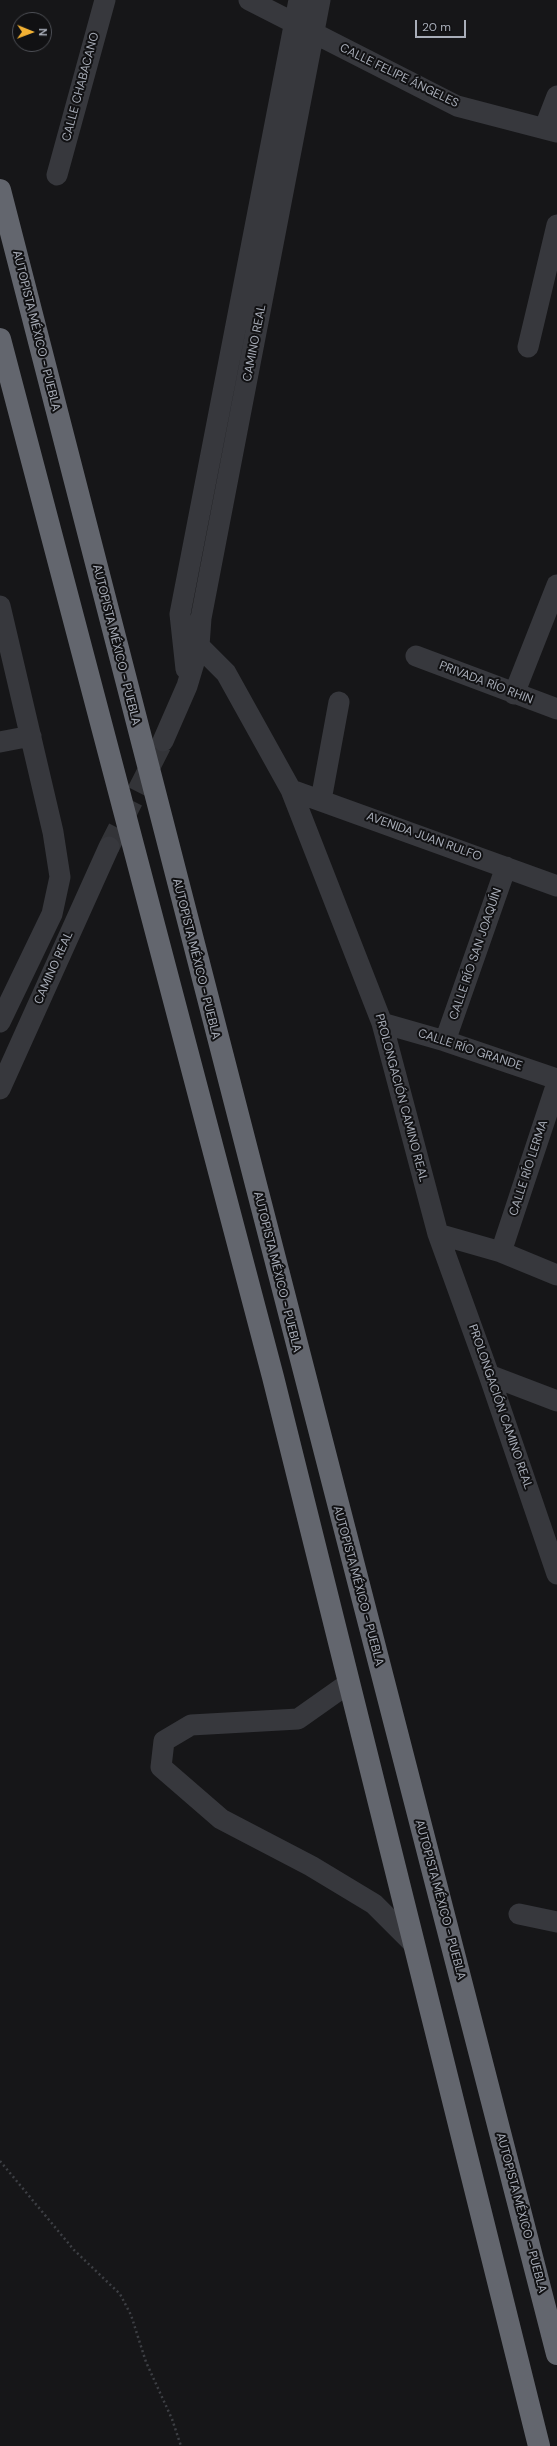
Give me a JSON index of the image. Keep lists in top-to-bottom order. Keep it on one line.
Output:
{"streets":{"highway":["AUTOPISTA MÉXICO - PUEBLA"],"street":["CALLE FELIPE ÁNGELES","CALLE CHABACANO","CAMINO REAL","PRIVADA RÍO RHIN","AVENIDA JUAN RULFO","CALLE RÍO SAN JOAQUÍN","CALLE RÍO GRANDE","PROLONGACIÓN CAMINO REAL","CALLE RÍO LERMA"]},"crossings":[["CALLE FELIPE ÁNGELES","CAMINO REAL"],["CAMINO REAL","PROLONGACIÓN CAMINO REAL"],["AVENIDA JUAN RULFO","CALLE RÍO SAN JOAQUÍN"],["AVENIDA JUAN RULFO","PROLONGACIÓN CAMINO REAL"],["CALLE RÍO SAN JOAQUÍN","CALLE RÍO GRANDE"],["CALLE RÍO GRANDE","PROLONGACIÓN CAMINO REAL"]],"scale_bar":"20 m","north":"right"}
